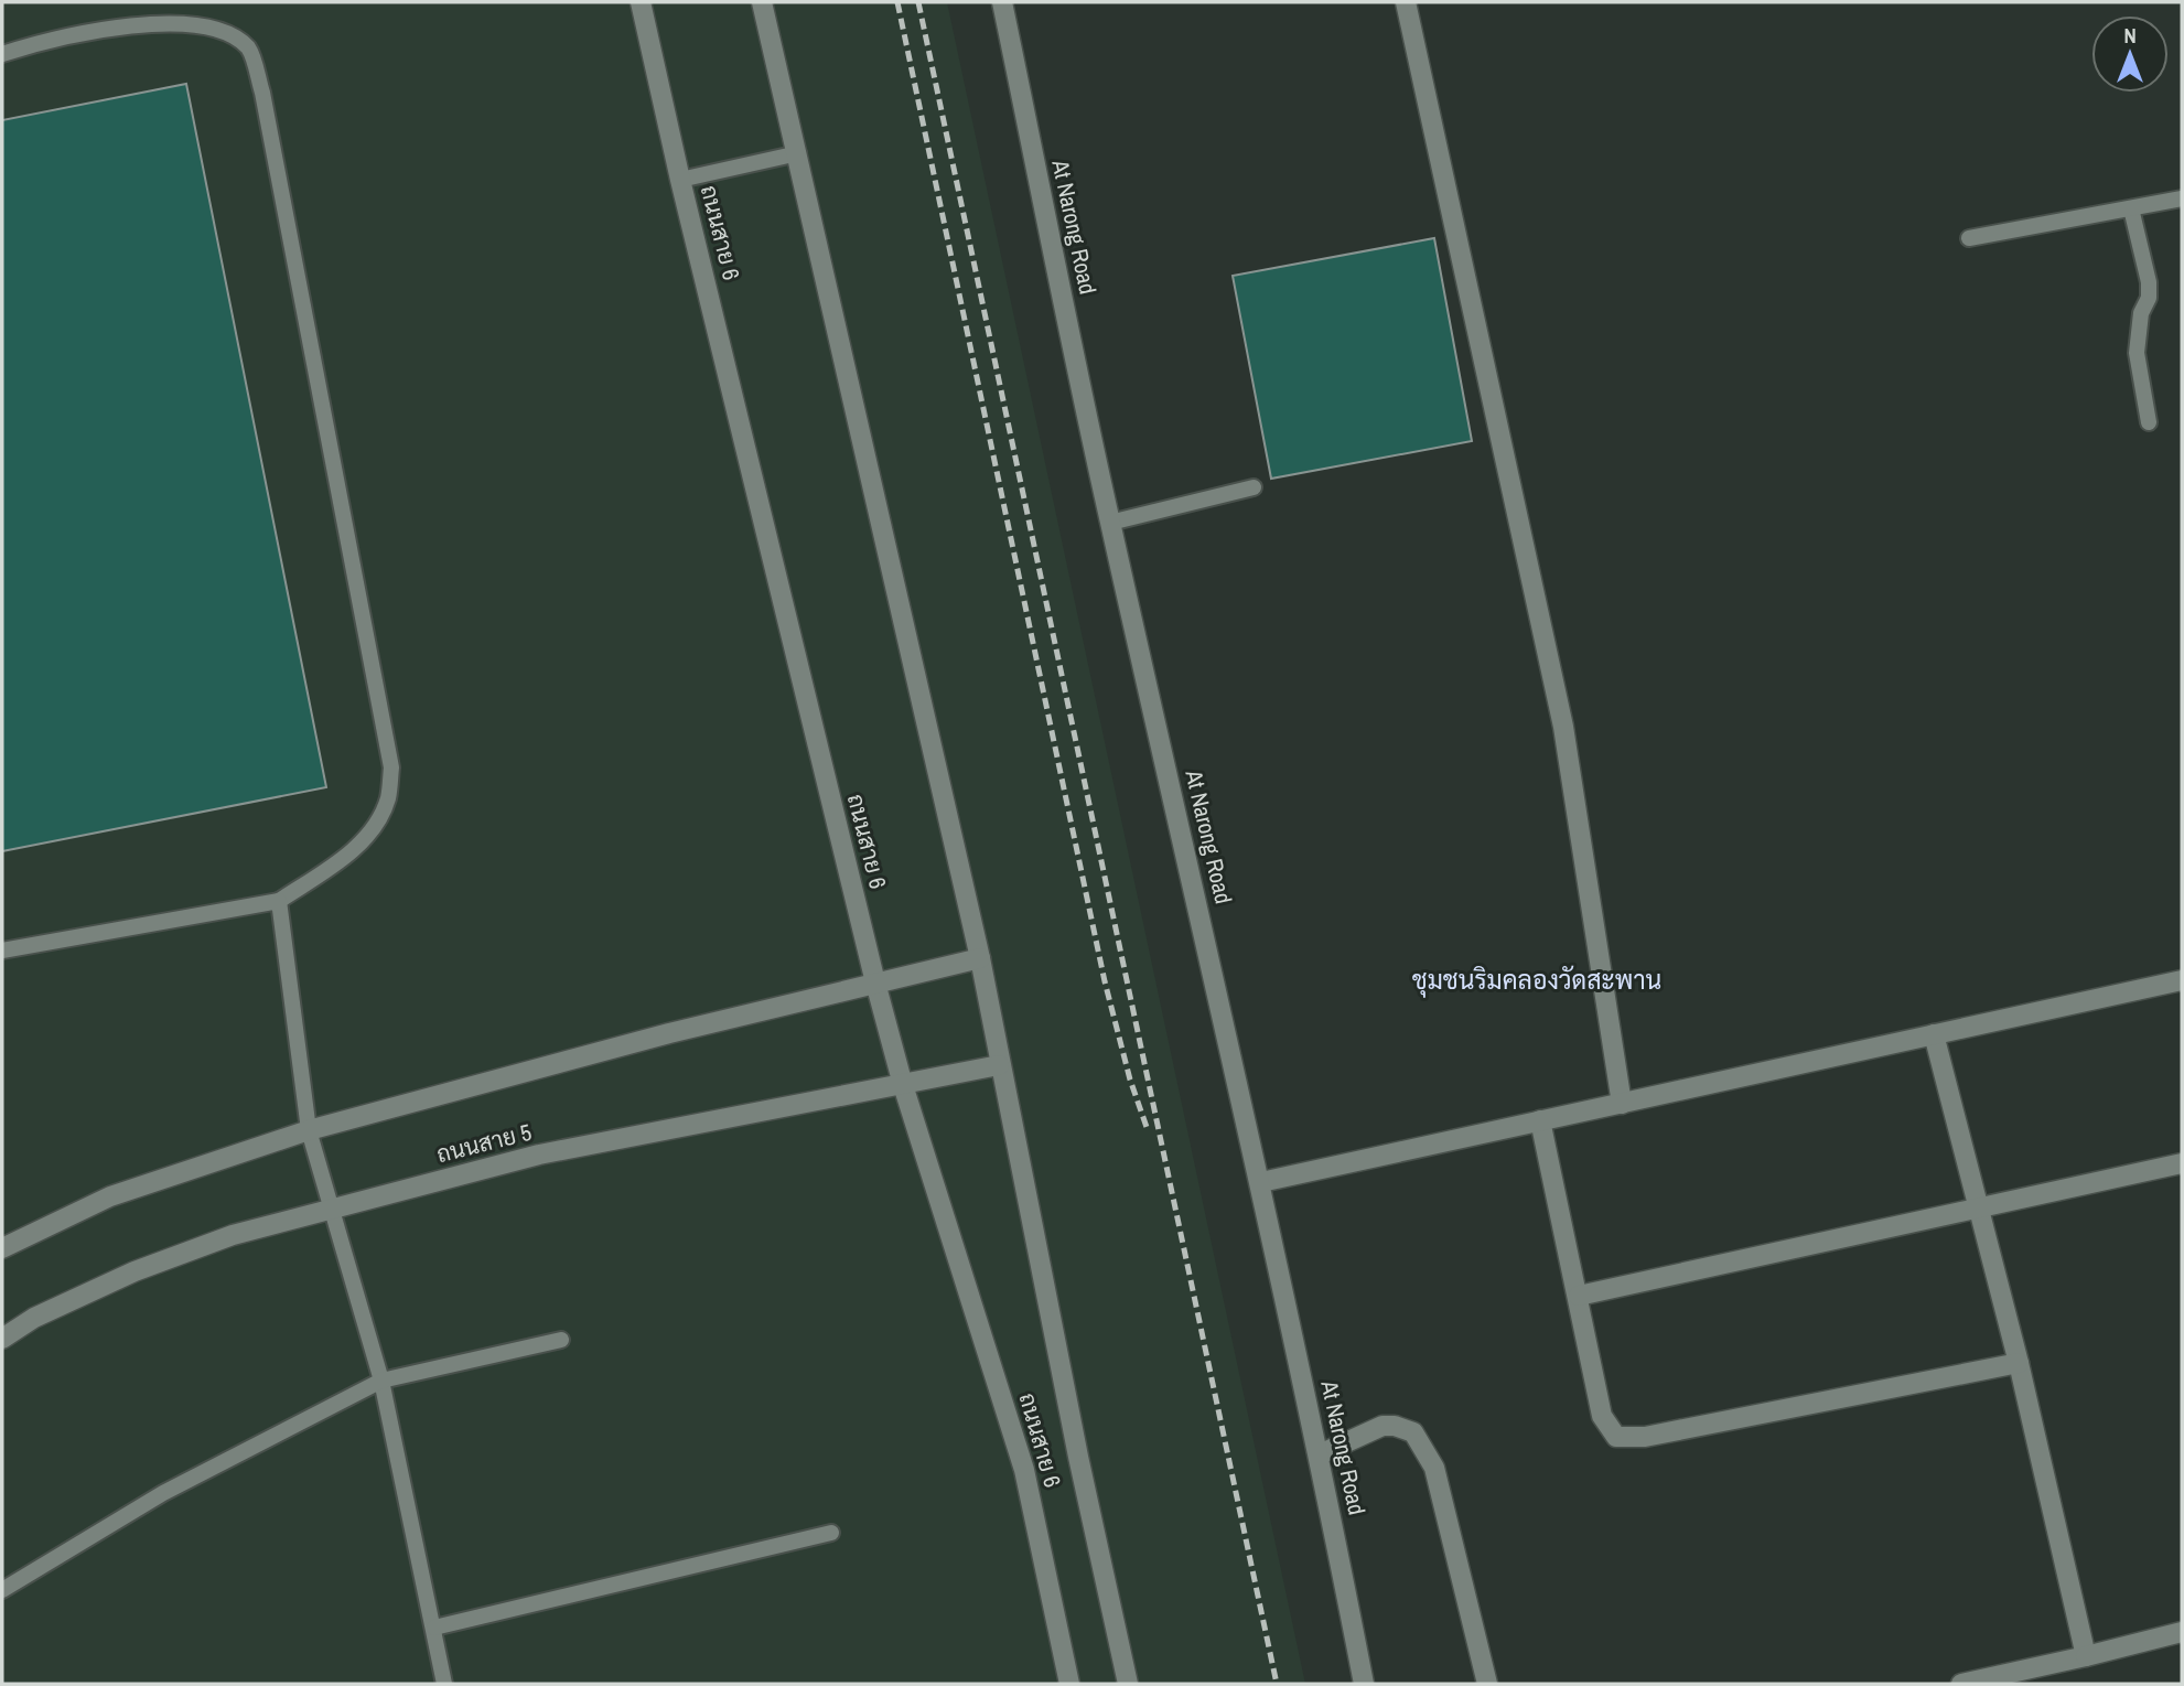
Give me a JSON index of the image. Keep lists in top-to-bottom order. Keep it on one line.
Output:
{"streets":{"street":["At Narong Road","ถนนสาย 6","ถนนสาย 5"]},"crossings":[["ถนนสาย 6","ถนนสาย 5"]],"districts":["ชุมชนริมคลองวัดสะพาน"],"north":"top"}
